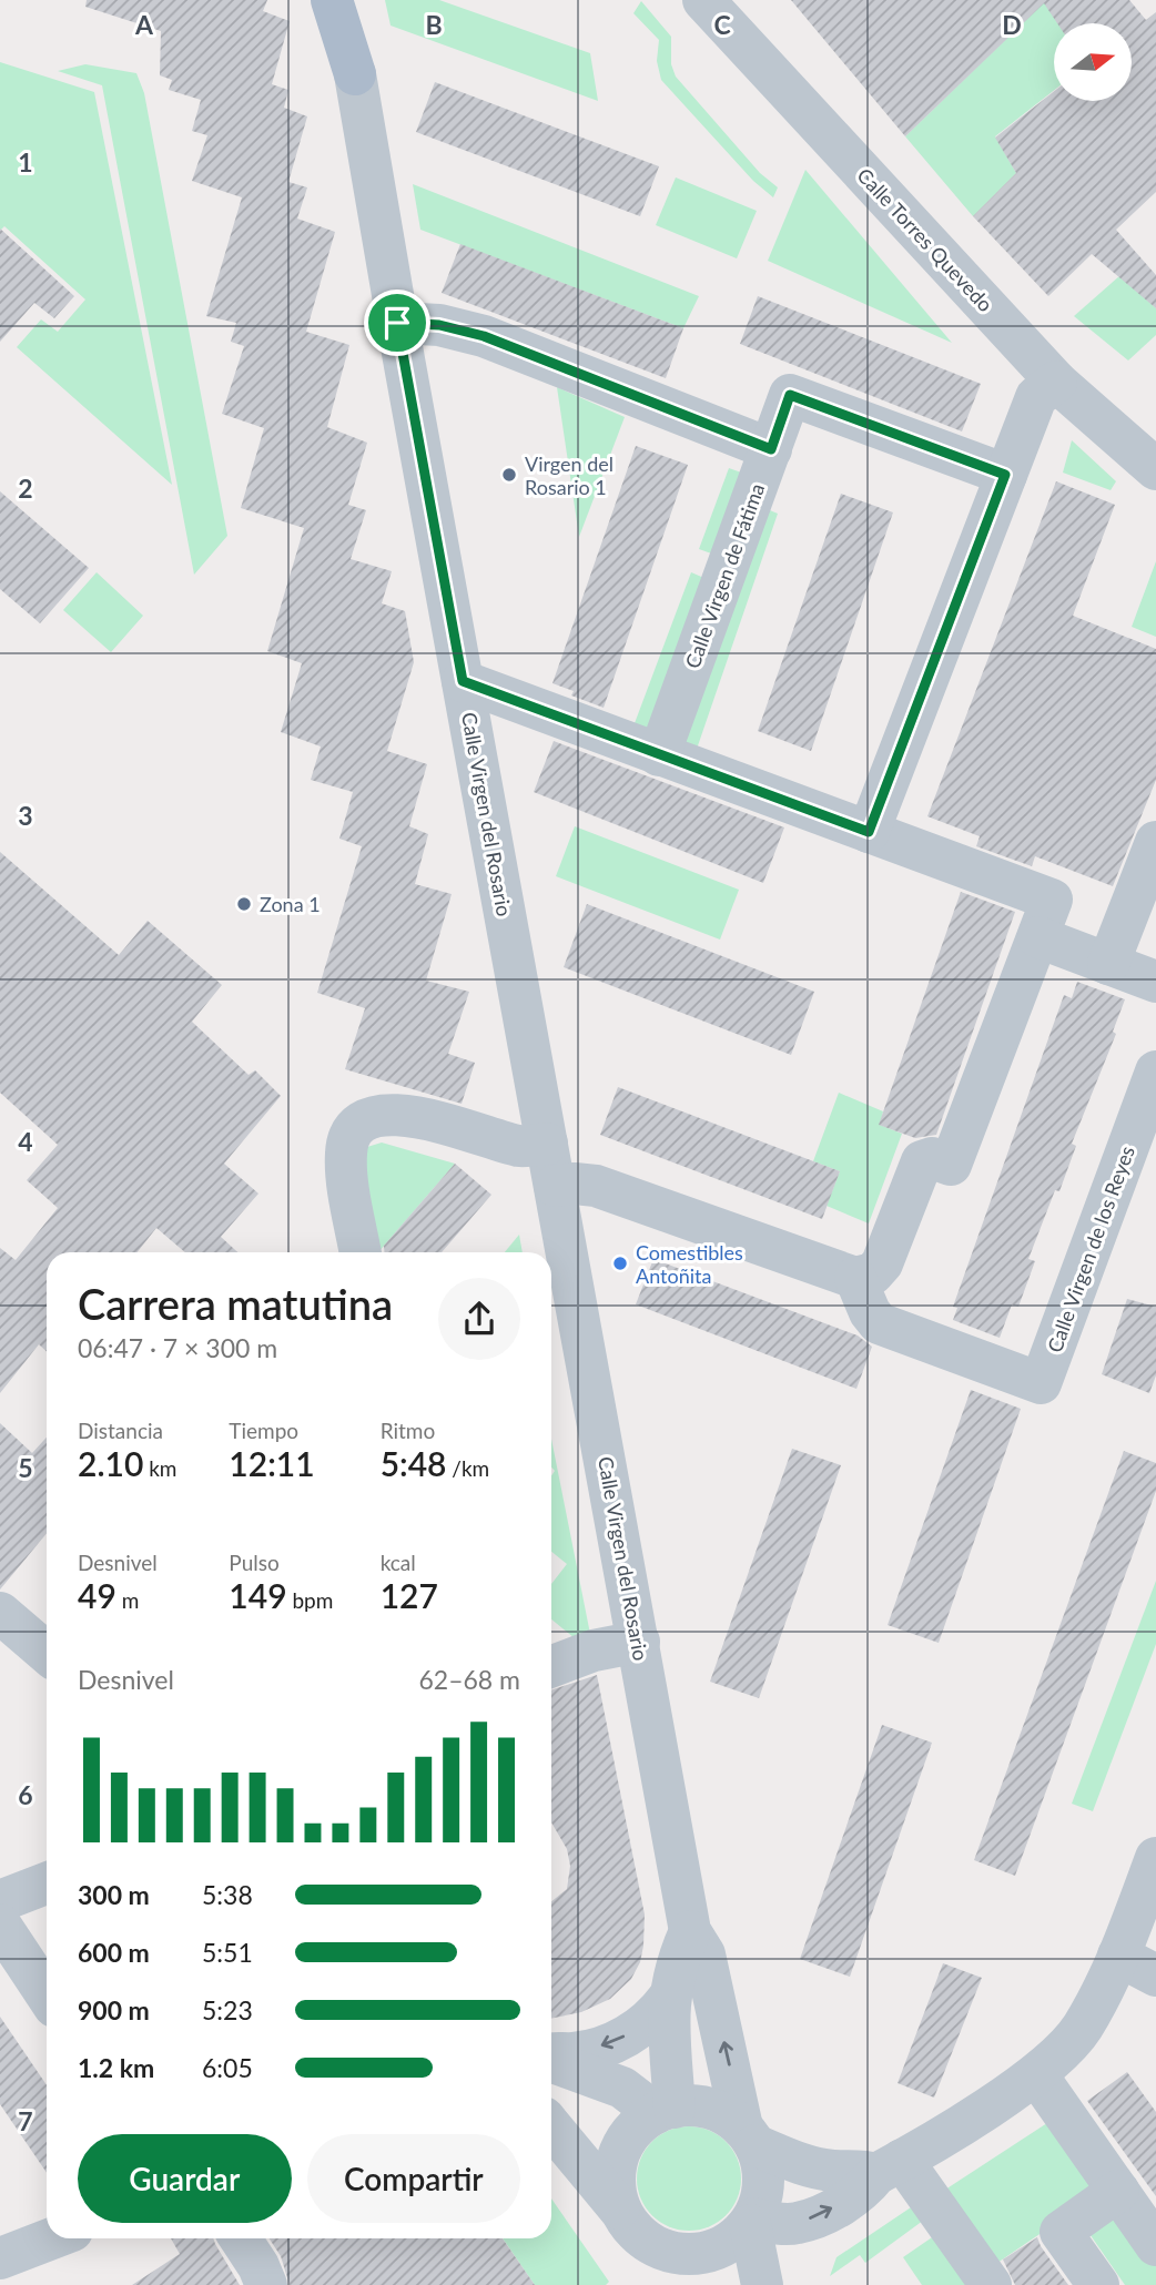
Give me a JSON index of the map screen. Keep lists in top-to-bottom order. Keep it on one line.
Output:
{"streets":{"street":["Calle Torres Quevedo","Calle Virgen de Fátima","Calle Virgen del Rosario","Calle Virgen de los Reyes"]},"places":["Virgen del Rosario 1","Zona 1","Comestibles Antoñita"],"north":"right","page":{"heading":["Carrera matutina","06:47 · 7 × 300 m"],"stats":[["Distancia","2.10 km"],["Tiempo","12:11"],["Ritmo","5:48 /km"],["Desnivel","49 m"],["Pulso","149 bpm"],["kcal","127"]],"chart":["Desnivel","62–68 m"],"list":[{"name":"300 m","note":"5:38"},{"name":"600 m","note":"5:51"},{"name":"900 m","note":"5:23"},{"name":"1.2 km","note":"6:05"}],"buttons":["Guardar","Compartir"]},"grid":{"columns":["A","B","C","D"],"rows":["1","2","3","4","5","6","7"]}}
